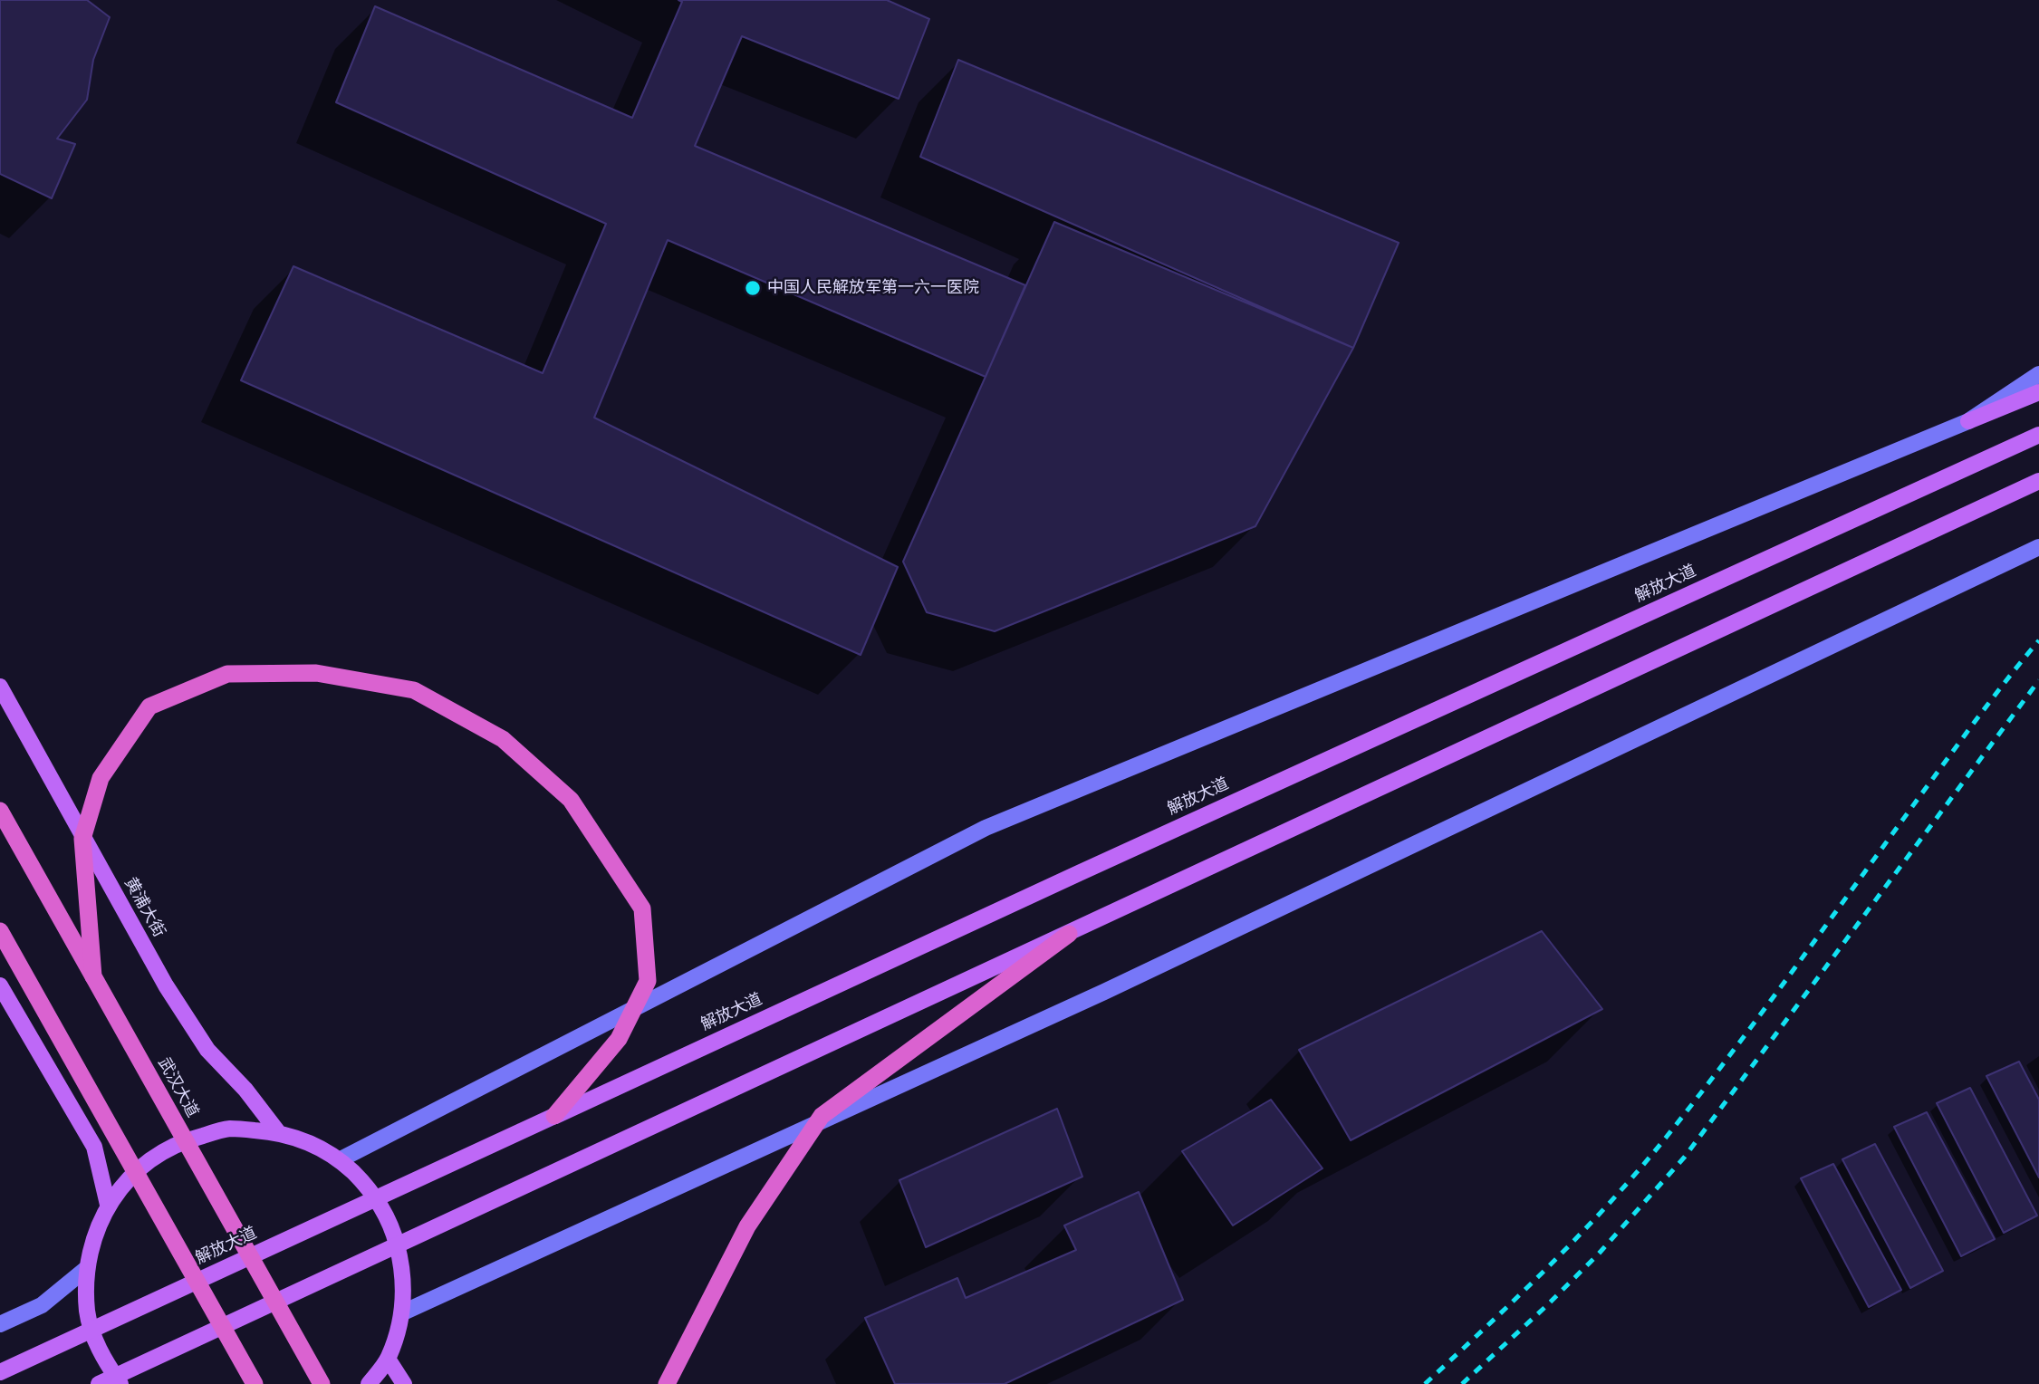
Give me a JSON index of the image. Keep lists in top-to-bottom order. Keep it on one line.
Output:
{"streets":{"highway":["武汉大道"],"main road":["解放大道","黄浦大街"]},"places":["中国人民解放军第一六一医院"]}
